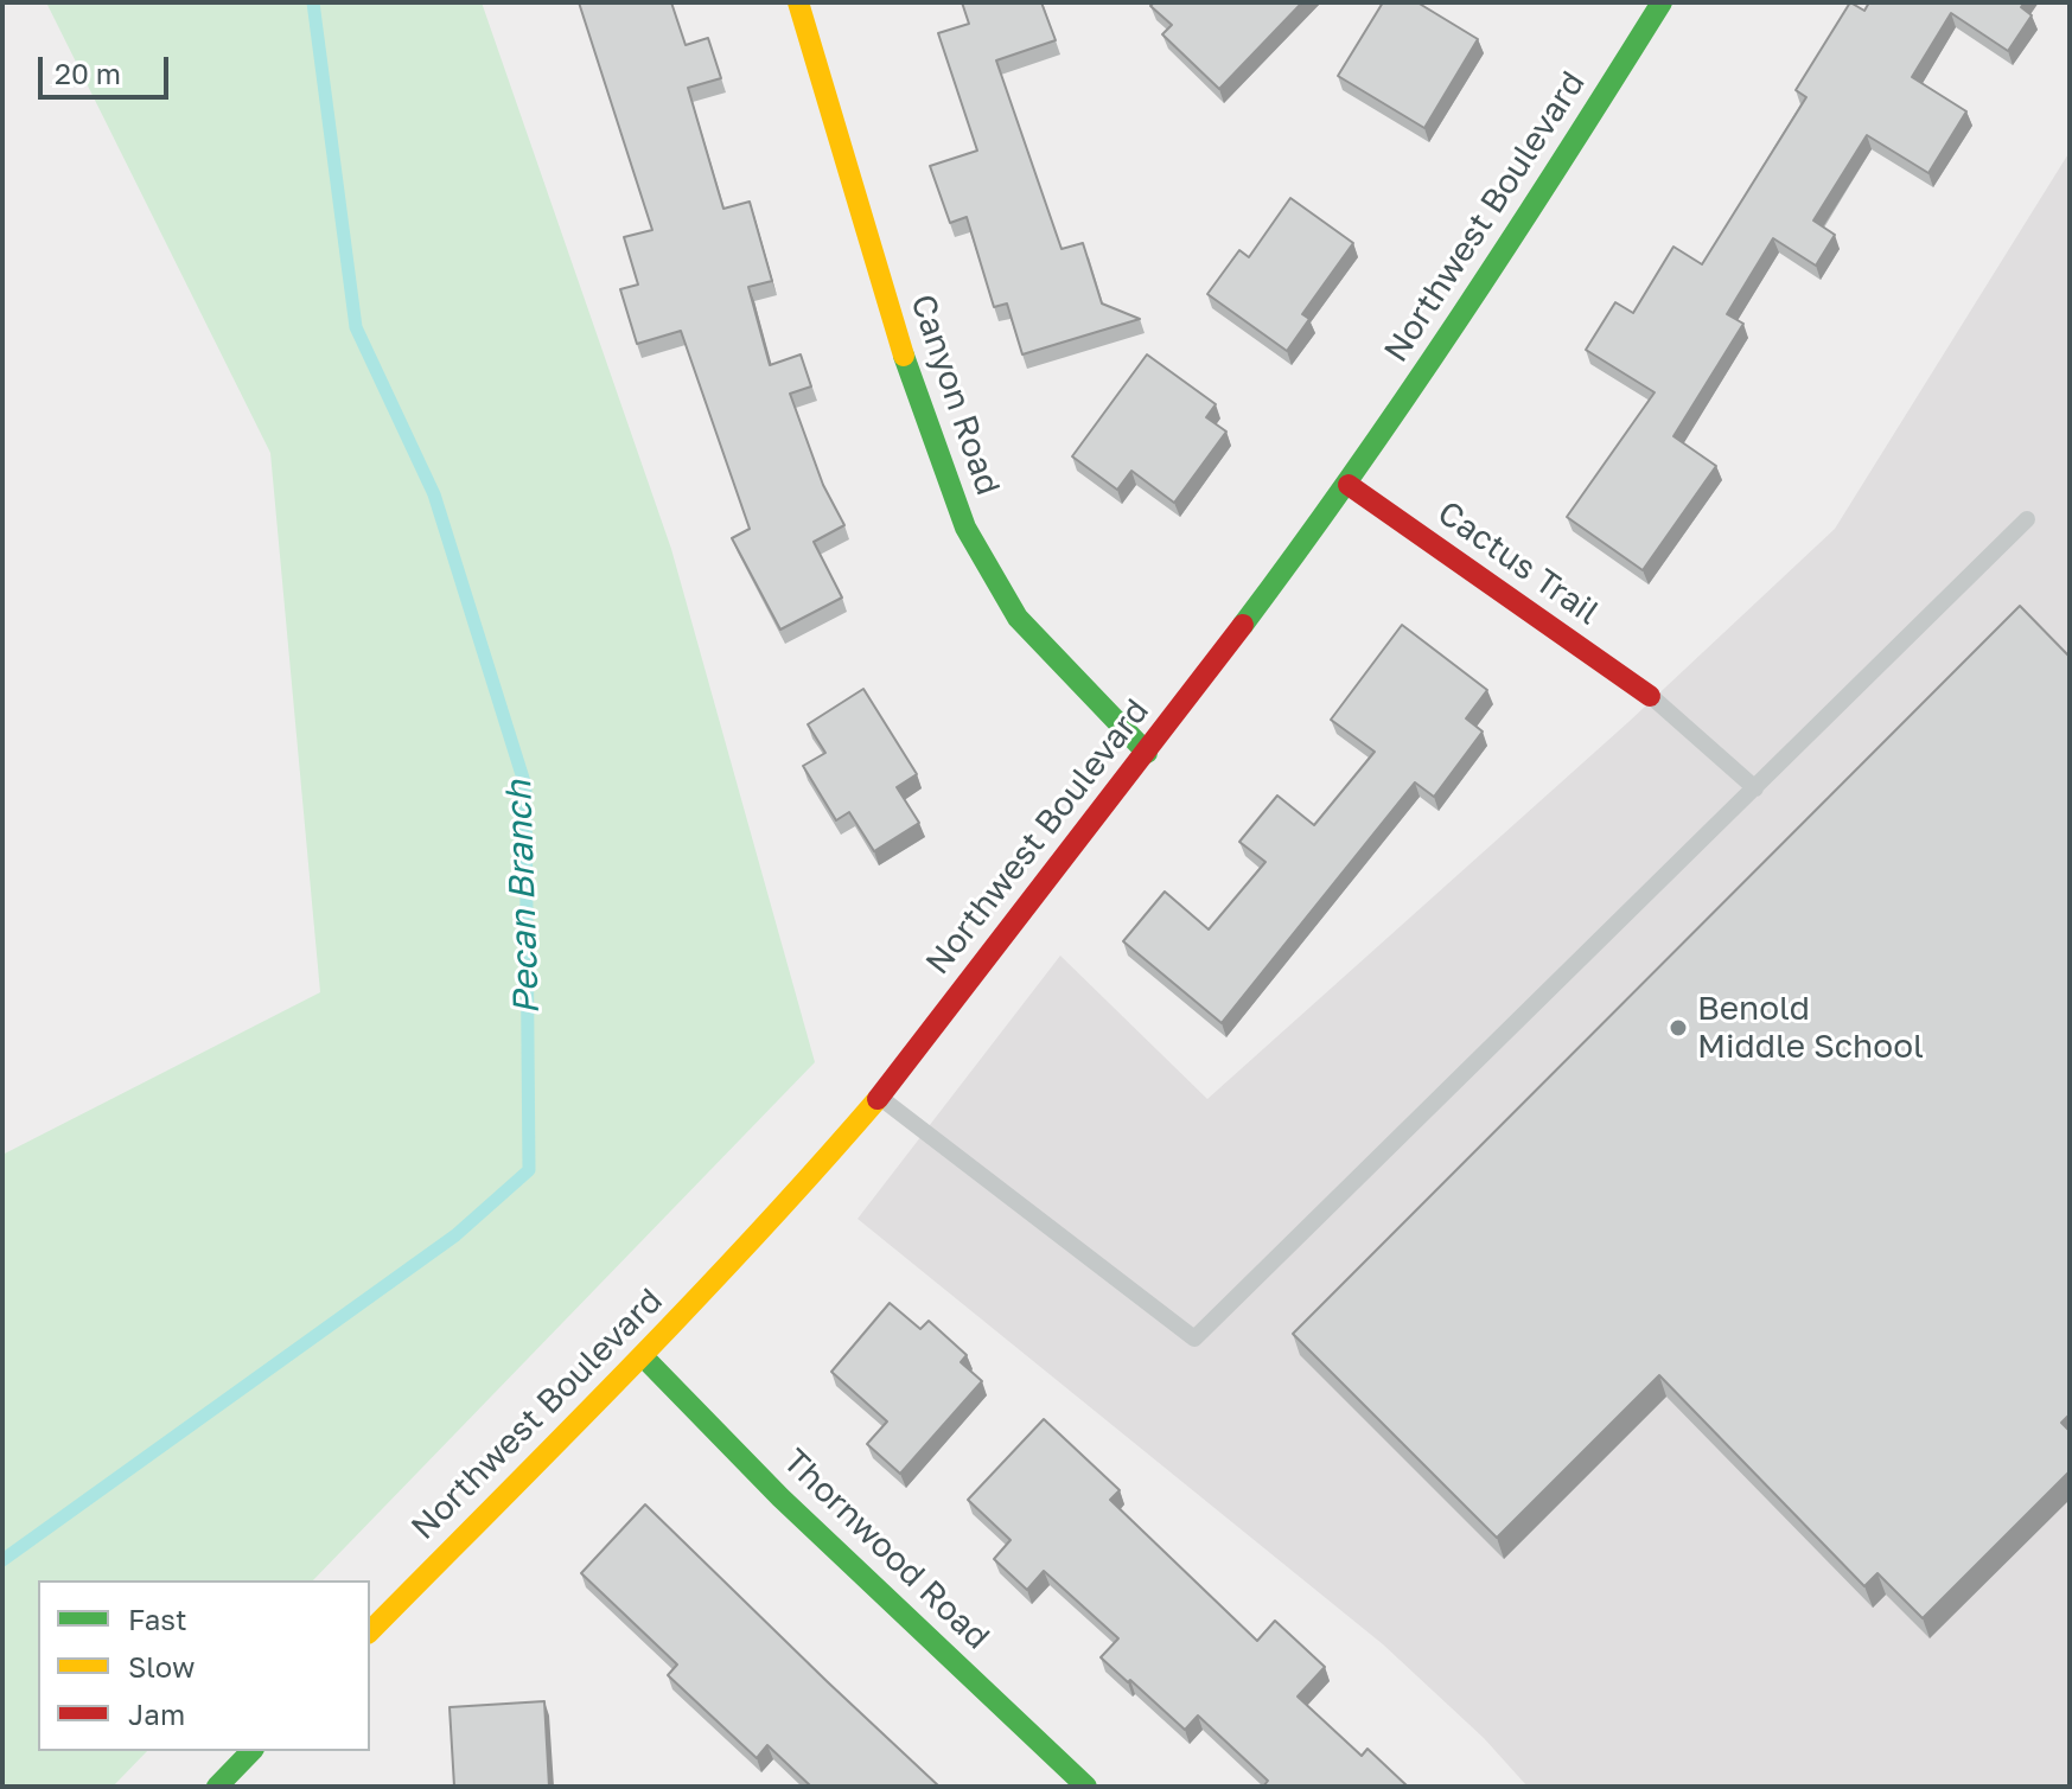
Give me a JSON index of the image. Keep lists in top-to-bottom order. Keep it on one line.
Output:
{"streets":{"street":["Northwest Boulevard","Canyon Road","Cactus Trail","Thornwood Road"]},"crossings":[["Northwest Boulevard","Canyon Road"],["Northwest Boulevard","Cactus Trail"],["Northwest Boulevard","Thornwood Road"]],"water":["Pecan Branch"],"places":["Benold Middle School"],"legend":["Fast","Slow","Jam"],"scale_bar":"20 m"}
